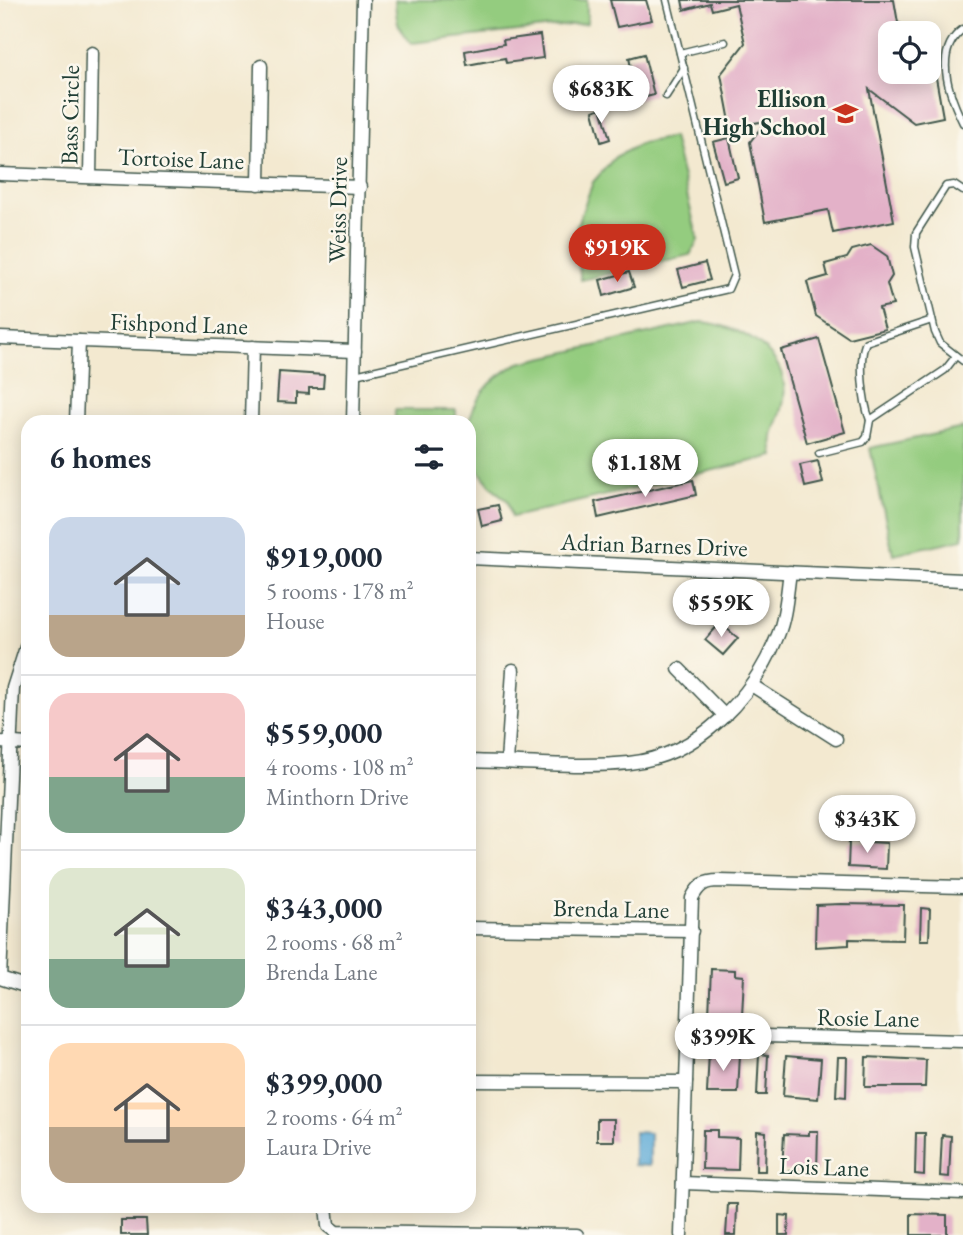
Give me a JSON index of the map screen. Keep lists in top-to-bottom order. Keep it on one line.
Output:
{"streets":{"street":["Bass Circle","Tortoise Lane","Weiss Drive","Fishpond Lane","Adrian Barnes Drive","Brenda Lane","Rosie Lane","Lois Lane"]},"crossings":[["Bass Circle","Tortoise Lane"],["Tortoise Lane","Weiss Drive"],["Weiss Drive","Fishpond Lane"]],"places":{"school or university":["Ellison High School"]},"page":{"price":["$683K","$919K","$1.18M","$559K","$343K","$399K"],"heading":"6 homes","list":[{"name":"$919,000","note":"5 rooms · 178 m² · House"},{"name":"$559,000","note":"4 rooms · 108 m² · Minthorn Drive"},{"name":"$343,000","note":"2 rooms · 68 m² · Brenda Lane"},{"name":"$399,000","note":"2 rooms · 64 m² · Laura Drive"}]}}
